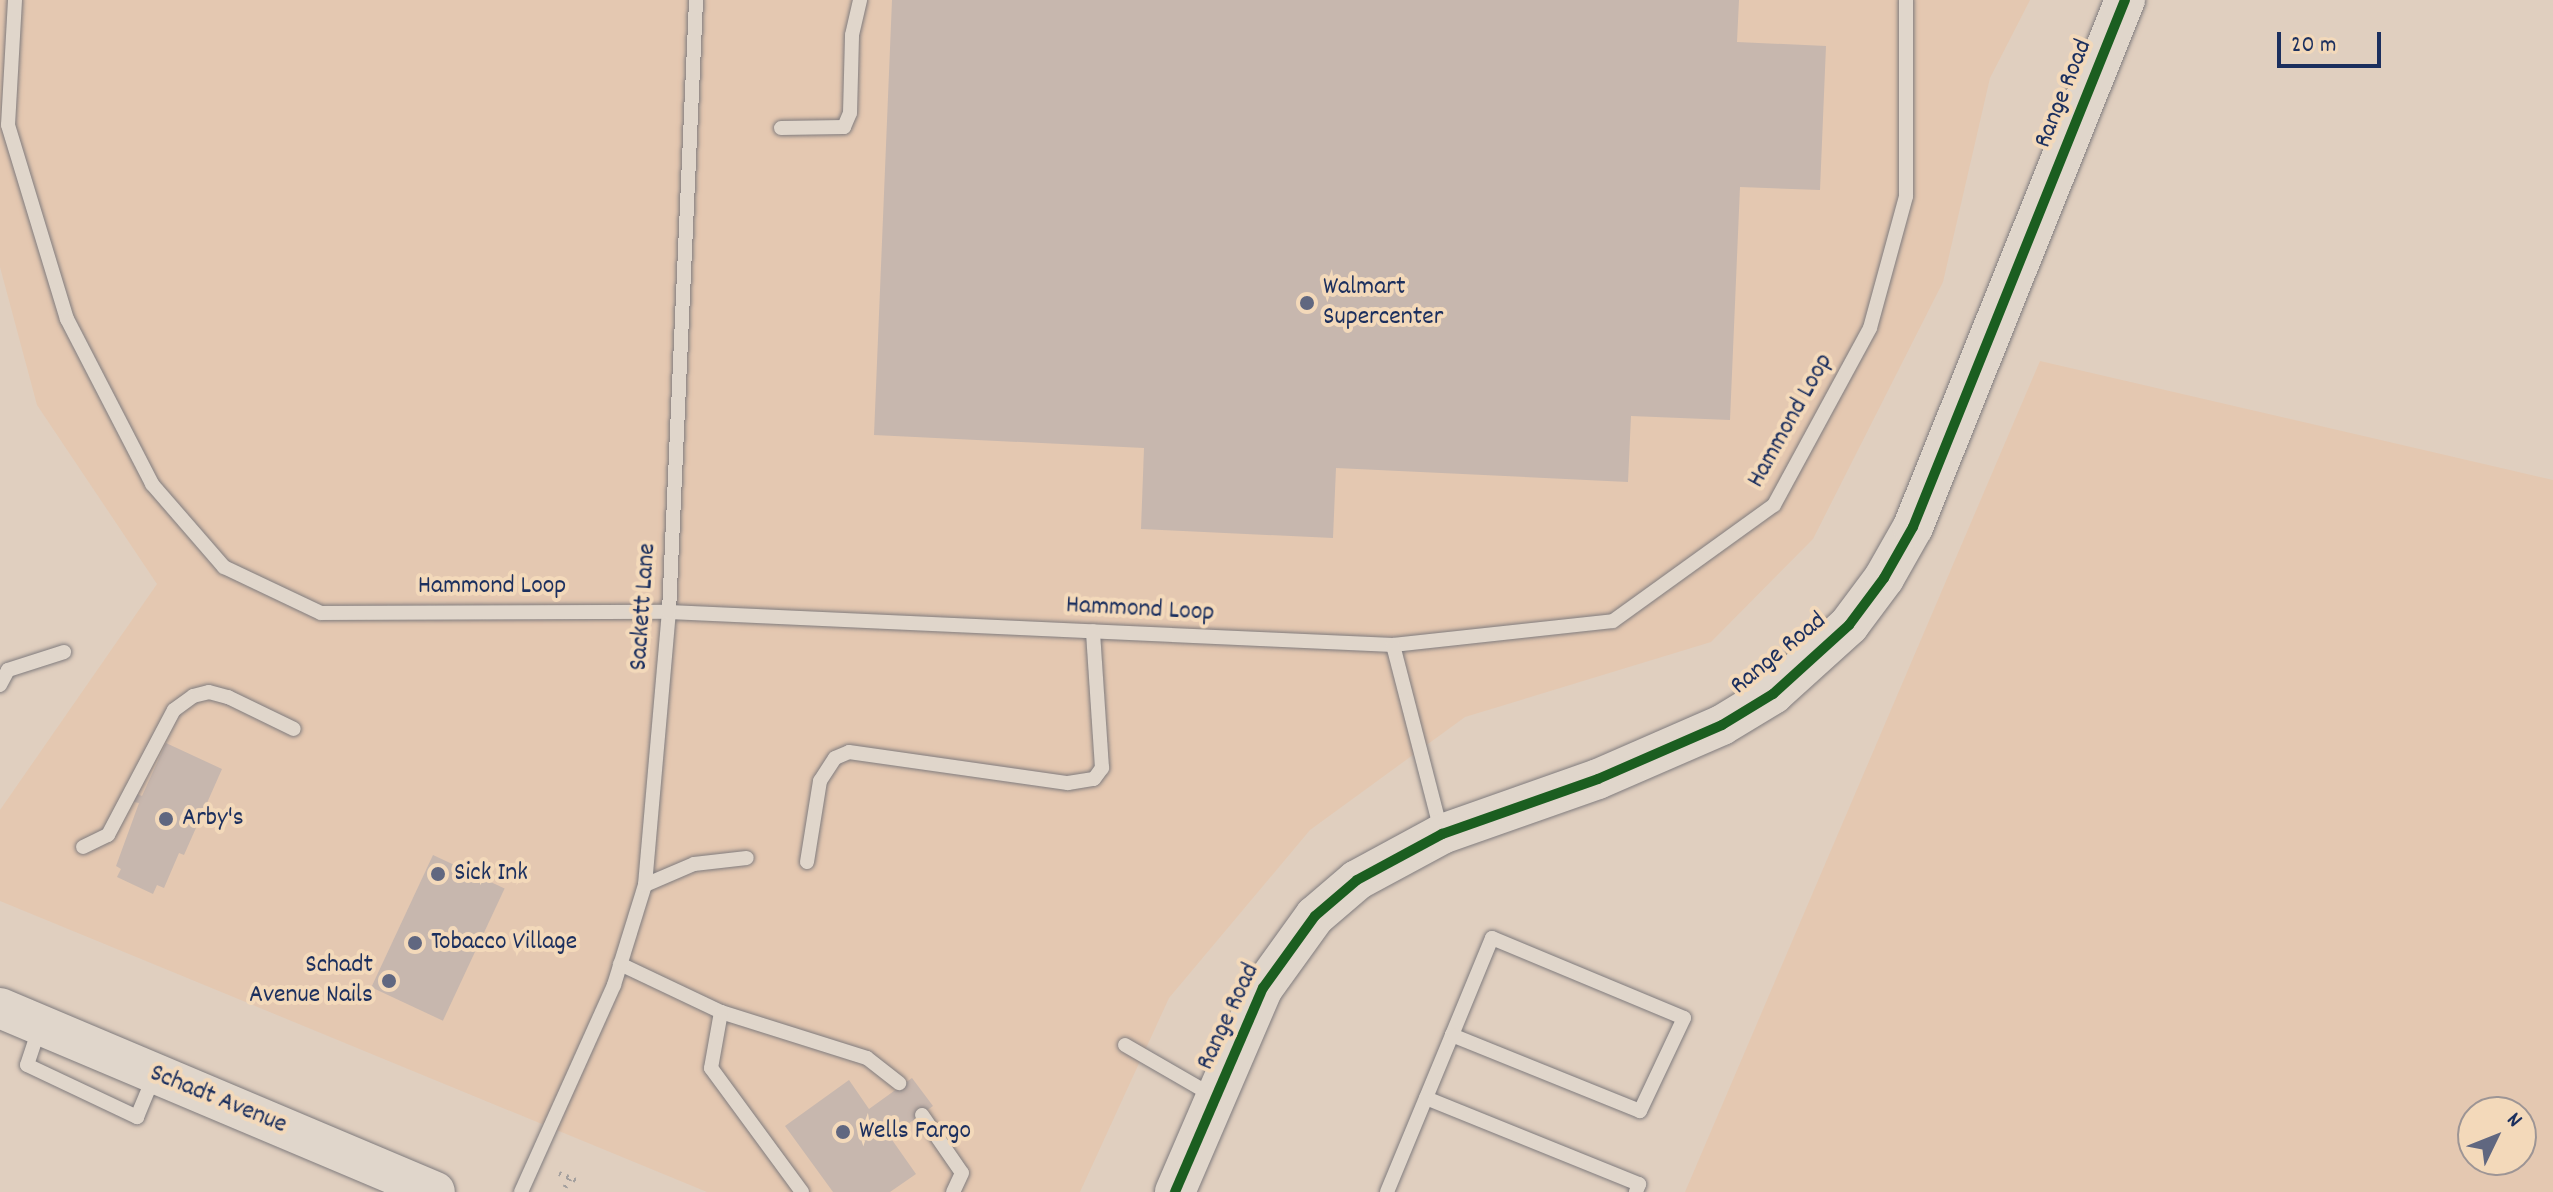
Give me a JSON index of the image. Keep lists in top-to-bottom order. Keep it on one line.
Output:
{"streets":{"street":["Range Road","Schadt Avenue"],"lane":["Hammond Loop","Sackett Lane"]},"crossings":[["Hammond Loop","Sackett Lane"]],"places":["Walmart Supercenter","Arby's","Sick Ink","Tobacco Village","Schadt Avenue Nails","Wells Fargo"],"scale_bar":"20 m","north":"top right"}
